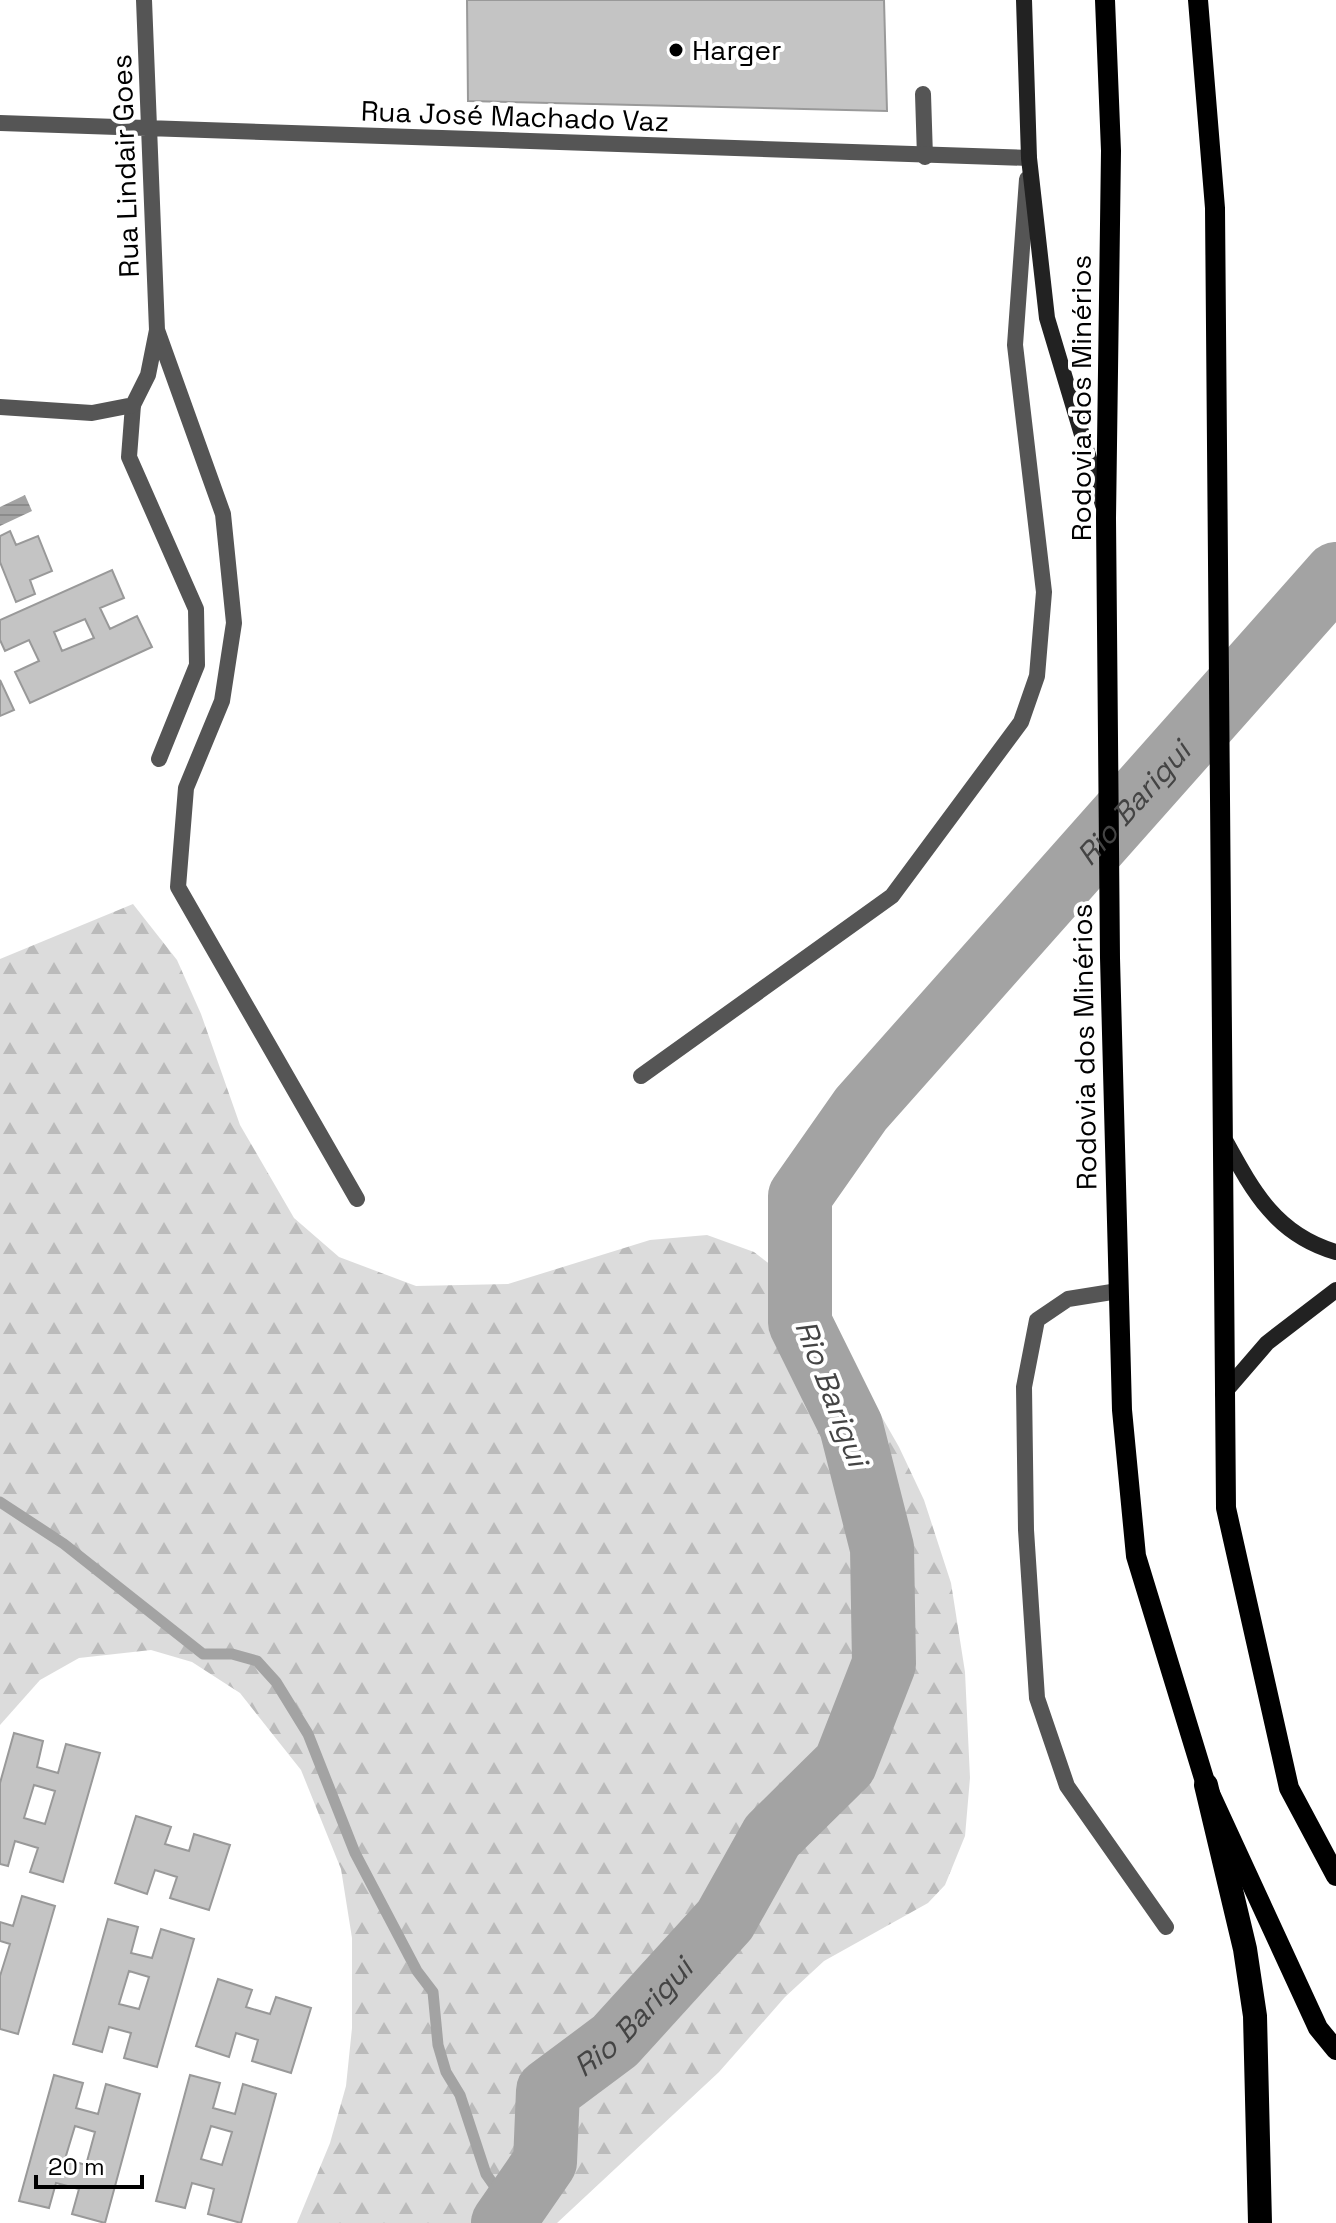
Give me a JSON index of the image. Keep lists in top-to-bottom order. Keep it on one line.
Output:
{"streets":{"main road":["Rodovia dos Minérios"],"street":["Rua José Machado Vaz","Rua Lindair Goes"]},"crossings":[["Rua José Machado Vaz","Rua Lindair Goes"]],"water":["Rio Barigui"],"places":["Harger"],"scale_bar":"20 m"}
